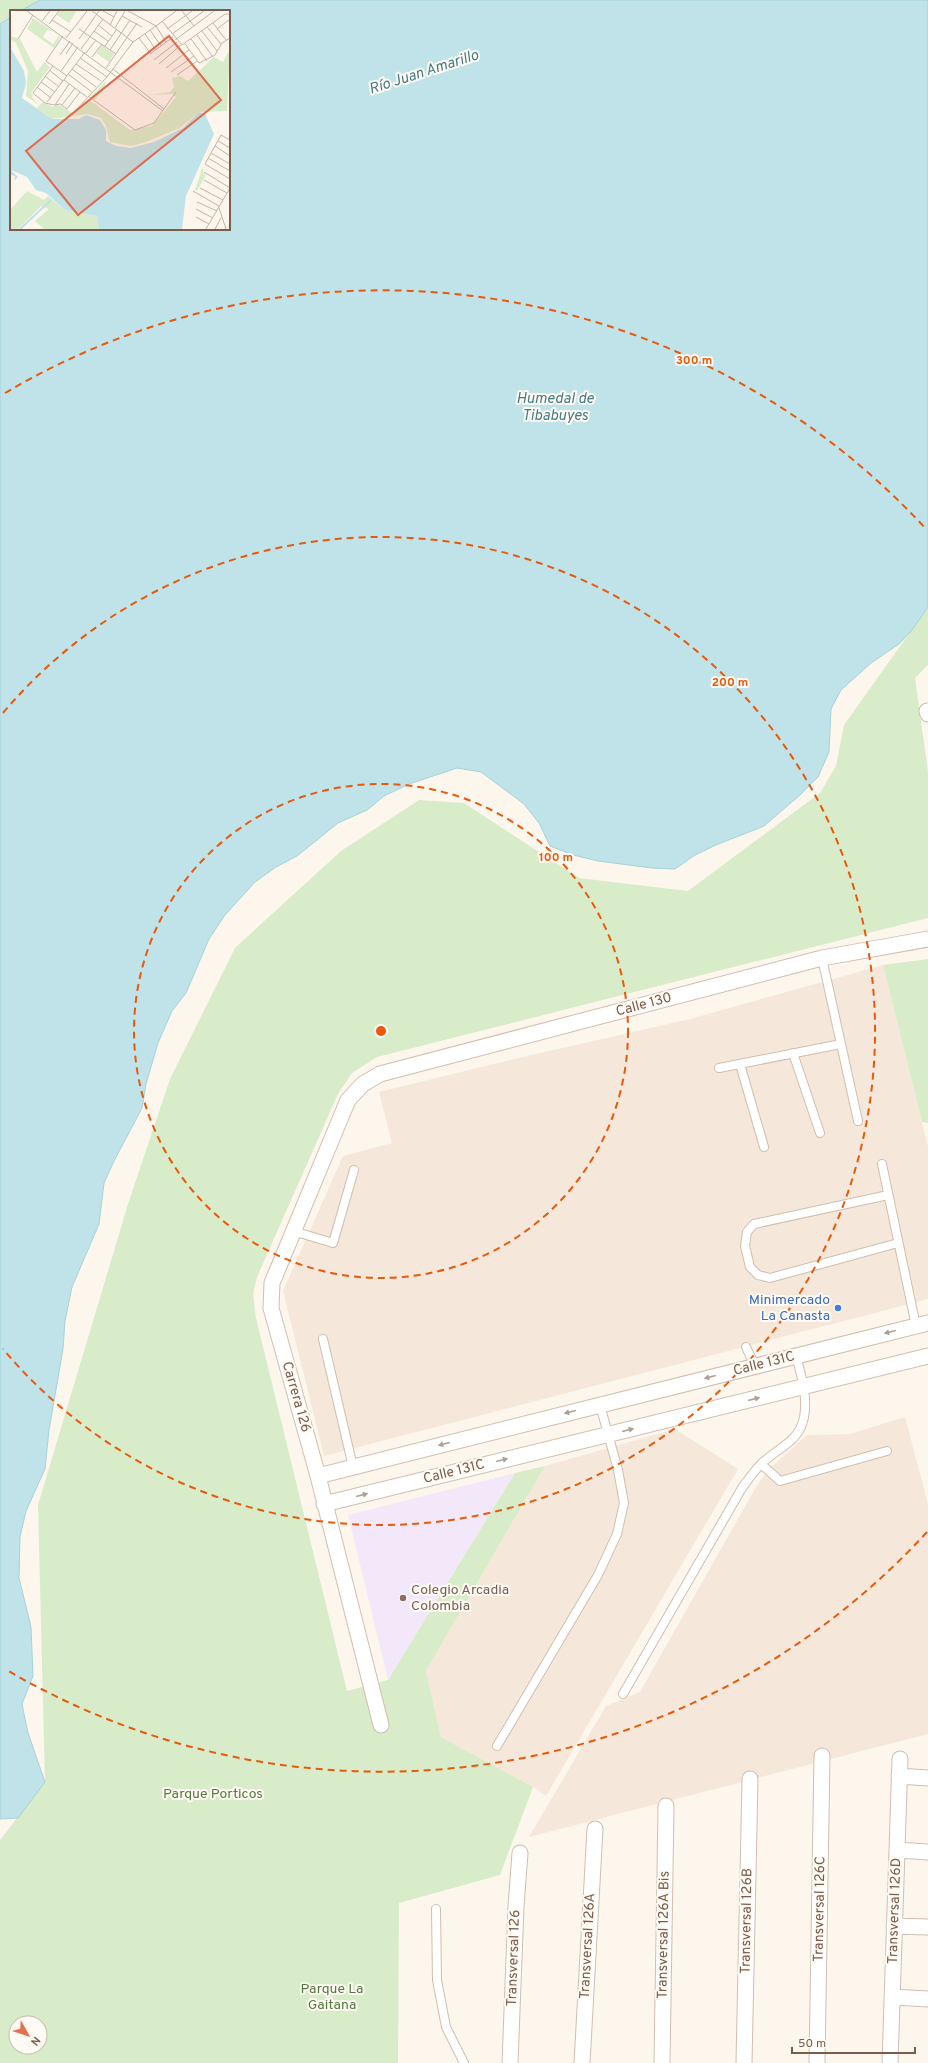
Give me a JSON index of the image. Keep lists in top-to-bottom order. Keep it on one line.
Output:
{"streets":{"street":["Calle 130","Calle 131C","Carrera 126","Transversal 126C","Transversal 126D","Transversal 126B","Transversal 126A Bis","Transversal 126A","Transversal 126"]},"crossings":[["Calle 130","Carrera 126"],["Calle 131C","Carrera 126"]],"water":["Río Juan Amarillo","Humedal de Tibabuyes"],"parks":["Parque Porticos","Parque La Gaitana"],"places":["Minimercado La Canasta","Colegio Arcadia Colombia"],"scale_bar":"50 m","north":"bottom right","rings":["300 m","200 m","100 m"]}
